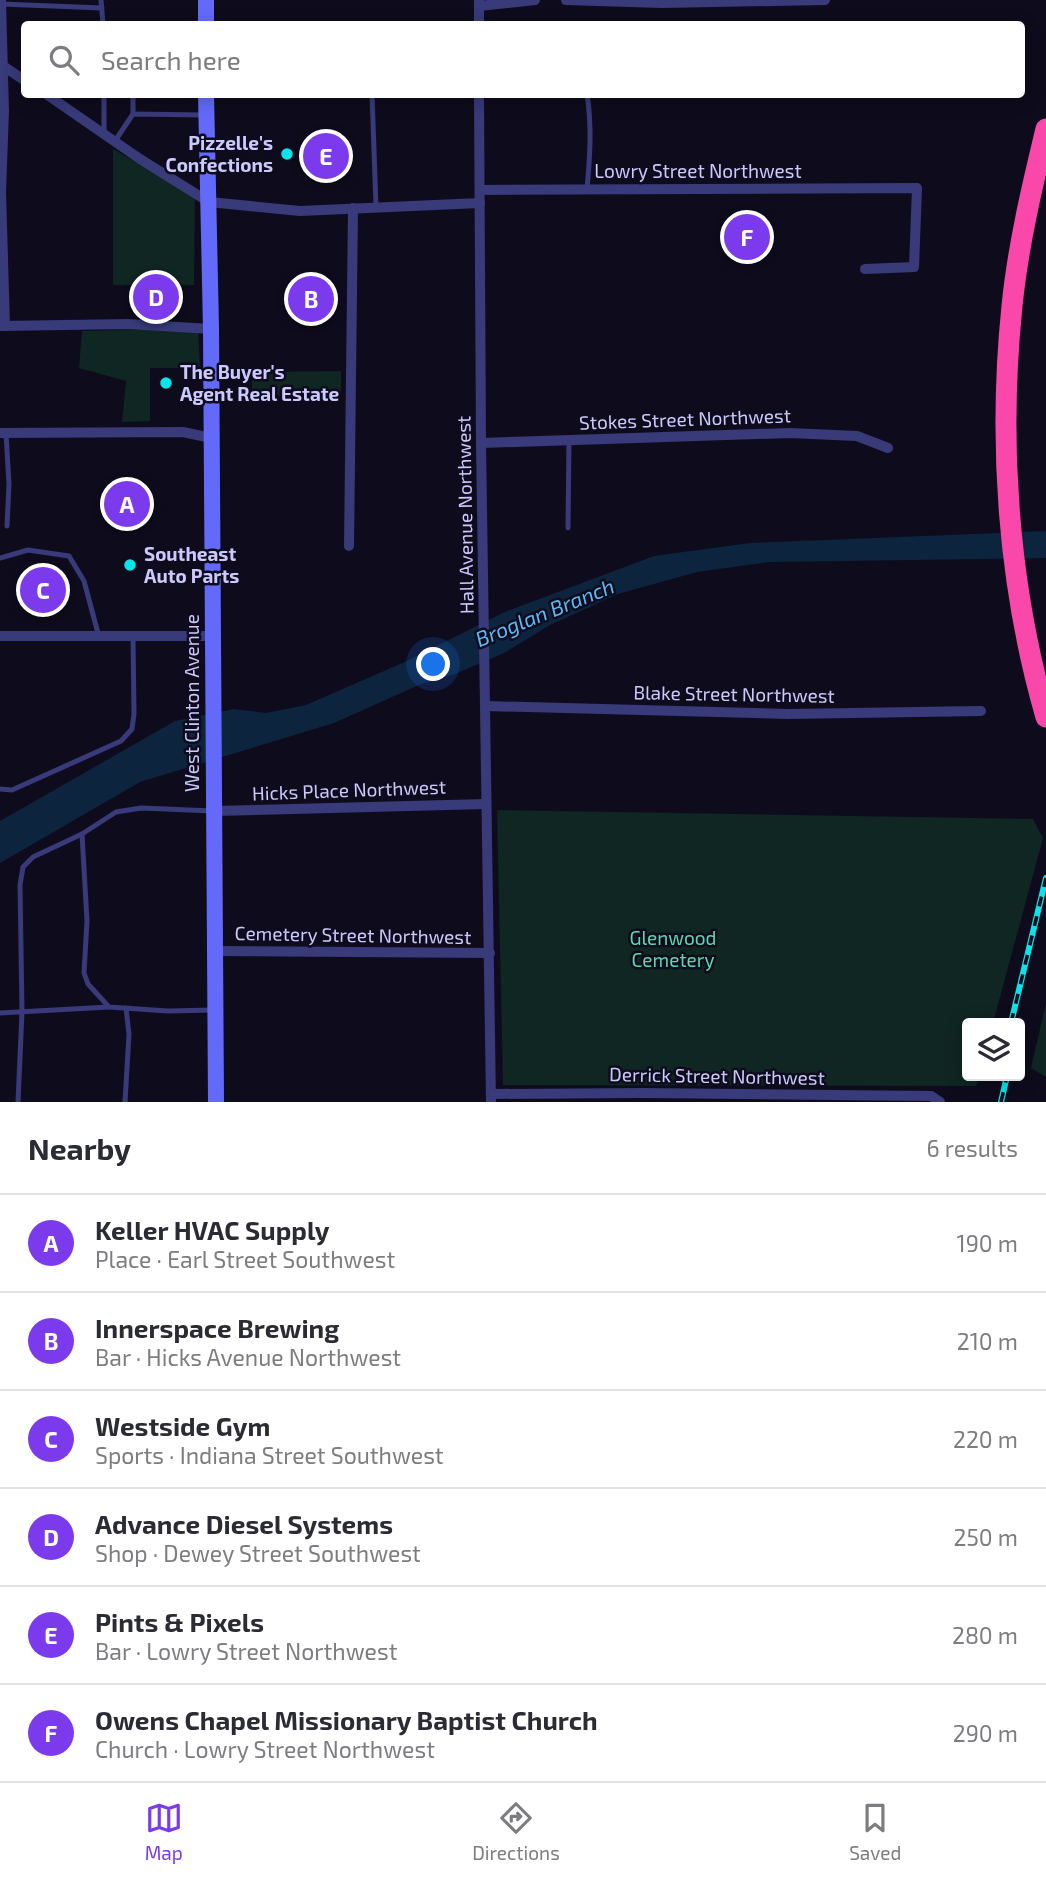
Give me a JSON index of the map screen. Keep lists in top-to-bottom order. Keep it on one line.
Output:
{"streets":{"street":["Lowry Street Northwest","Stokes Street Northwest","Hall Avenue Northwest","Blake Street Northwest","West Clinton Avenue","Hicks Place Northwest","Cemetery Street Northwest","Derrick Street Northwest"]},"crossings":[["Lowry Street Northwest","Hall Avenue Northwest"],["Stokes Street Northwest","Hall Avenue Northwest"],["Hall Avenue Northwest","Blake Street Northwest"],["Hall Avenue Northwest","Hicks Place Northwest"],["Hall Avenue Northwest","Cemetery Street Northwest"],["Hall Avenue Northwest","Derrick Street Northwest"],["West Clinton Avenue","Hicks Place Northwest"],["West Clinton Avenue","Cemetery Street Northwest"]],"water":["Broglan Branch"],"parks":["Glenwood Cemetery"],"places":["Pizzelle's Confections","The Buyer's Agent Real Estate","Southeast Auto Parts"],"page":{"search":"Search here","pins":["E","F","D","B","A","C"],"heading":["Nearby","6 results"],"list":[{"mark":"A","name":"Keller HVAC Supply","note":"Place · Earl Street Southwest","value":"190 m"},{"mark":"B","name":"Innerspace Brewing","note":"Bar · Hicks Avenue Northwest","value":"210 m"},{"mark":"C","name":"Westside Gym","note":"Sports · Indiana Street Southwest","value":"220 m"},{"mark":"D","name":"Advance Diesel Systems","note":"Shop · Dewey Street Southwest","value":"250 m"},{"mark":"E","name":"Pints & Pixels","note":"Bar · Lowry Street Northwest","value":"280 m"},{"mark":"F","name":"Owens Chapel Missionary Baptist Church","note":"Church · Lowry Street Northwest","value":"290 m"}],"nav":["Map","Directions","Saved"]}}
